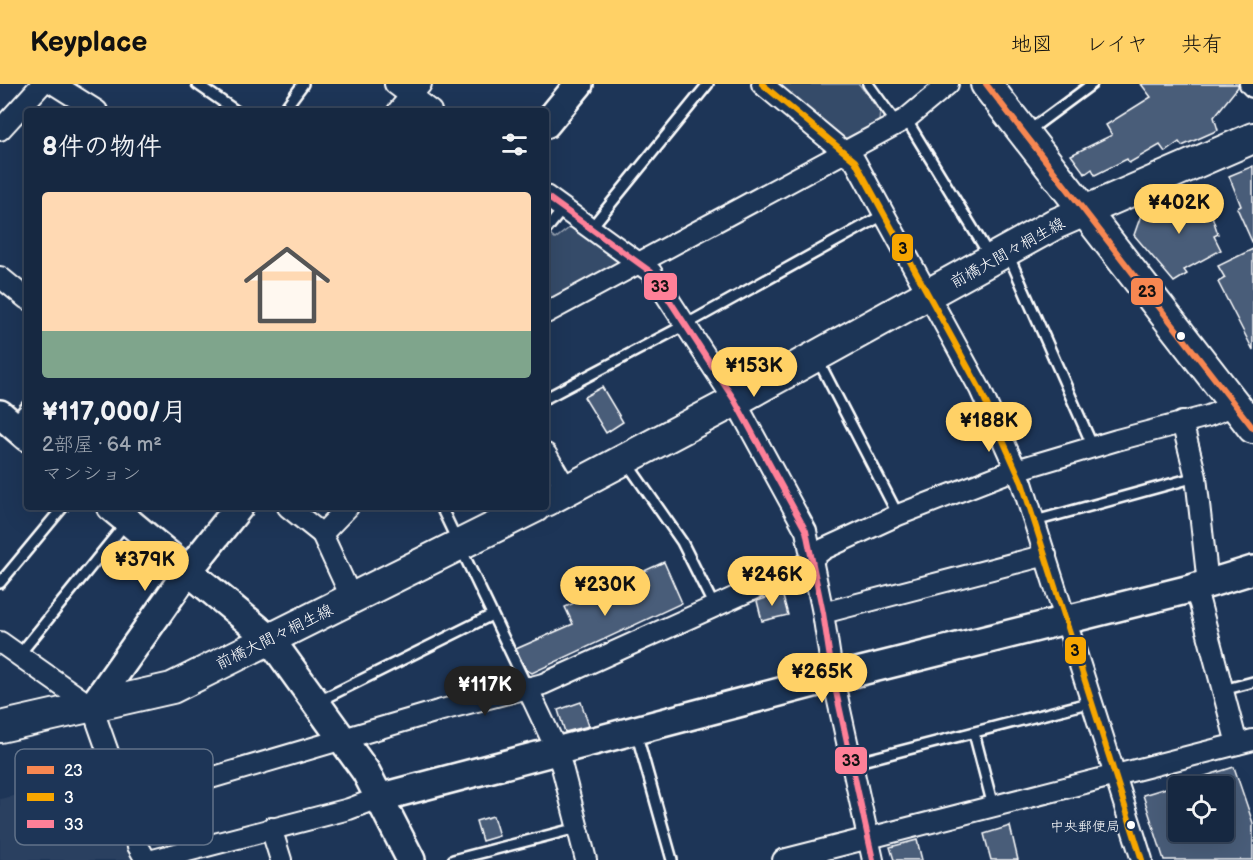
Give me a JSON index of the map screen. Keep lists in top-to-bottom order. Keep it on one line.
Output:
{"streets":{"main road":["前橋大間々桐生線"]},"places":["中央郵便局"],"lines":["transit line 23","transit line 3","transit line 33"],"legend":["23","3","33"],"page":{"header":"Keyplace","nav":["地図","レイヤ","共有"],"heading":"8件の物件","list":[{"name":"¥117,000/月","note":"2部屋 · 64 m² · マンション"}],"price":["¥402K","¥153K","¥188K","¥379K","¥246K","¥230K","¥265K","¥117K"]}}
